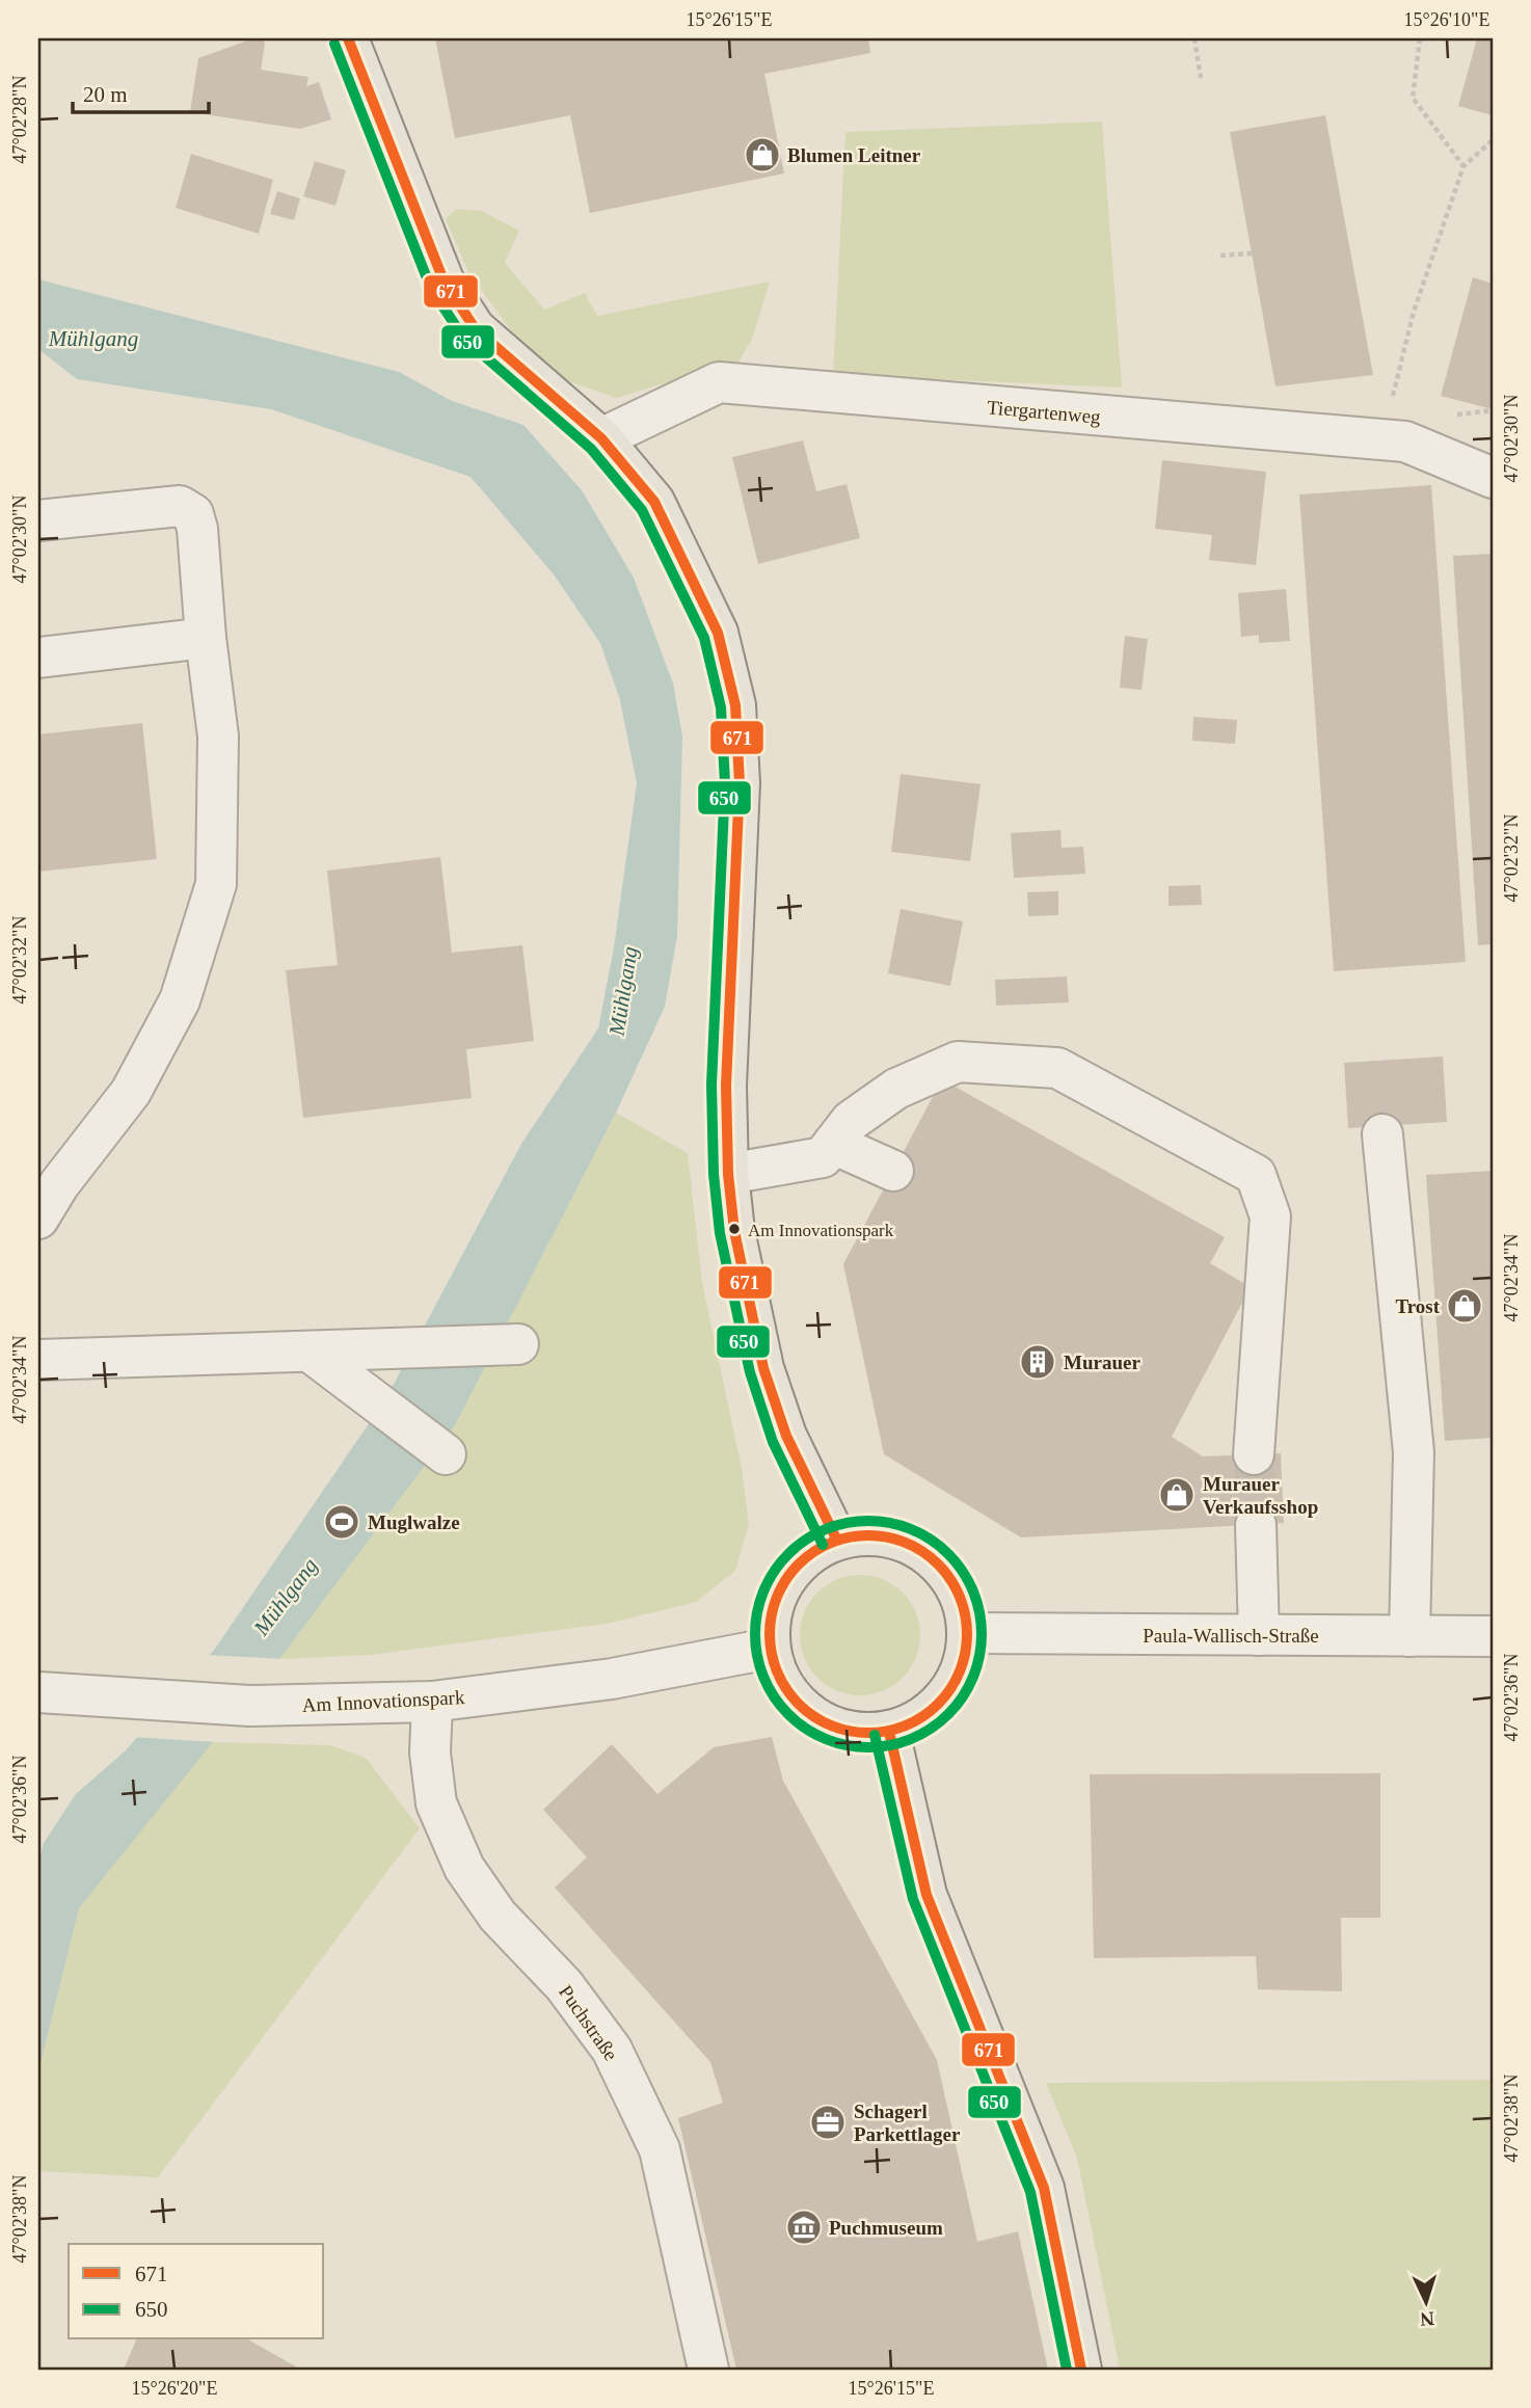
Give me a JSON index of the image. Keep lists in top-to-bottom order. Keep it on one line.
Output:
{"streets":{"street":["Tiergartenweg","Paula-Wallisch-Straße","Am Innovationspark","Puchstraße"]},"crossings":[["Paula-Wallisch-Straße","Am Innovationspark"],["Am Innovationspark","Puchstraße"]],"water":["Mühlgang"],"places":{"shop":["Blumen Leitner","Trost","Murauer Verkaufsshop"],"other":["Am Innovationspark"],"building":["Murauer"],"sports":["Muglwalze"],"office":["Schagerl Parkettlager"],"museum":["Puchmuseum"]},"lines":["transit line 671","transit line 650"],"legend":["671","650"],"scale_bar":"20 m","north":"bottom","coordinates":["15°26'15\"E","15°26'10\"E","47°02'28\"N","47°02'30\"N","47°02'32\"N","47°02'34\"N","47°02'36\"N","47°02'38\"N","15°26'20\"E"]}
